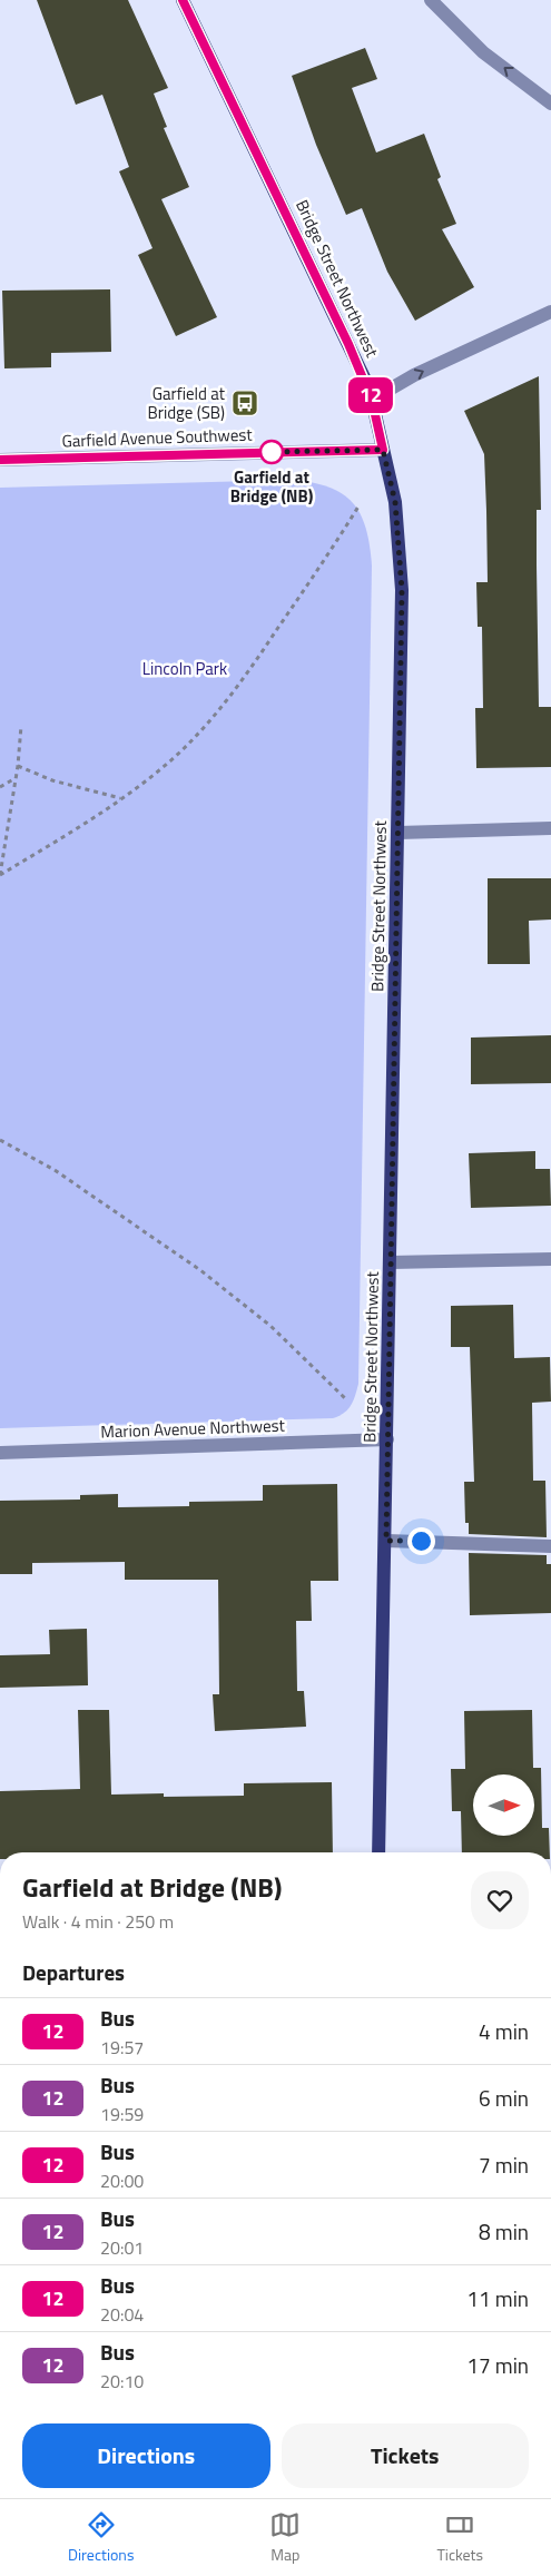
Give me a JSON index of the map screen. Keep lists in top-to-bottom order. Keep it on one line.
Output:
{"streets":{"main road":["Bridge Street Northwest"],"street":["Garfield Avenue Southwest","Marion Avenue Northwest"]},"crossings":[["Bridge Street Northwest","Garfield Avenue Southwest"],["Bridge Street Northwest","Marion Avenue Northwest"]],"parks":["Lincoln Park"],"places":{"bus stop":["Garfield at Bridge (SB)"],"other":["Garfield at Bridge (NB)"]},"lines":["bus line 12"],"north":"right","page":{"on_map":"12","heading":[["Garfield at Bridge (NB)","Walk · 4 min · 250 m"],"Departures"],"list":[{"mark":"12","name":"Bus","note":"19:57","value":"4 min"},{"mark":"12","name":"Bus","note":"19:59","value":"6 min"},{"mark":"12","name":"Bus","note":"20:00","value":"7 min"},{"mark":"12","name":"Bus","note":"20:01","value":"8 min"},{"mark":"12","name":"Bus","note":"20:04","value":"11 min"},{"mark":"12","name":"Bus","note":"20:10","value":"17 min"}],"buttons":["Directions","Tickets"],"tabs":["Directions","Map","Tickets"]}}
